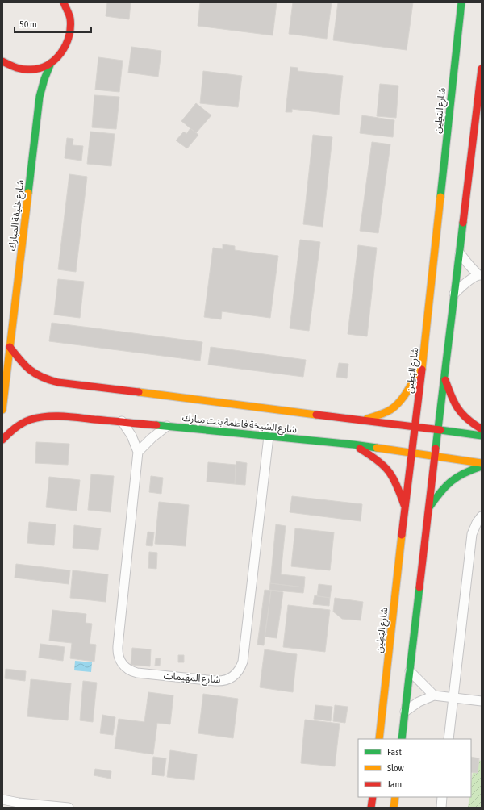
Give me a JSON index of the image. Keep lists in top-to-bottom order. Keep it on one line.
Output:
{"streets":{"main road":["شارع البَطِين","شارع خليفة المبارك","شارع الشيخة فاطمة بنت مبارك"],"street":["شارع المهَيمات"]},"crossings":[["شارع البَطِين","شارع الشيخة فاطمة بنت مبارك"],["شارع خليفة المبارك","شارع الشيخة فاطمة بنت مبارك"],["شارع الشيخة فاطمة بنت مبارك","شارع المهَيمات"]],"legend":["Fast","Slow","Jam"],"scale_bar":"50 m"}
